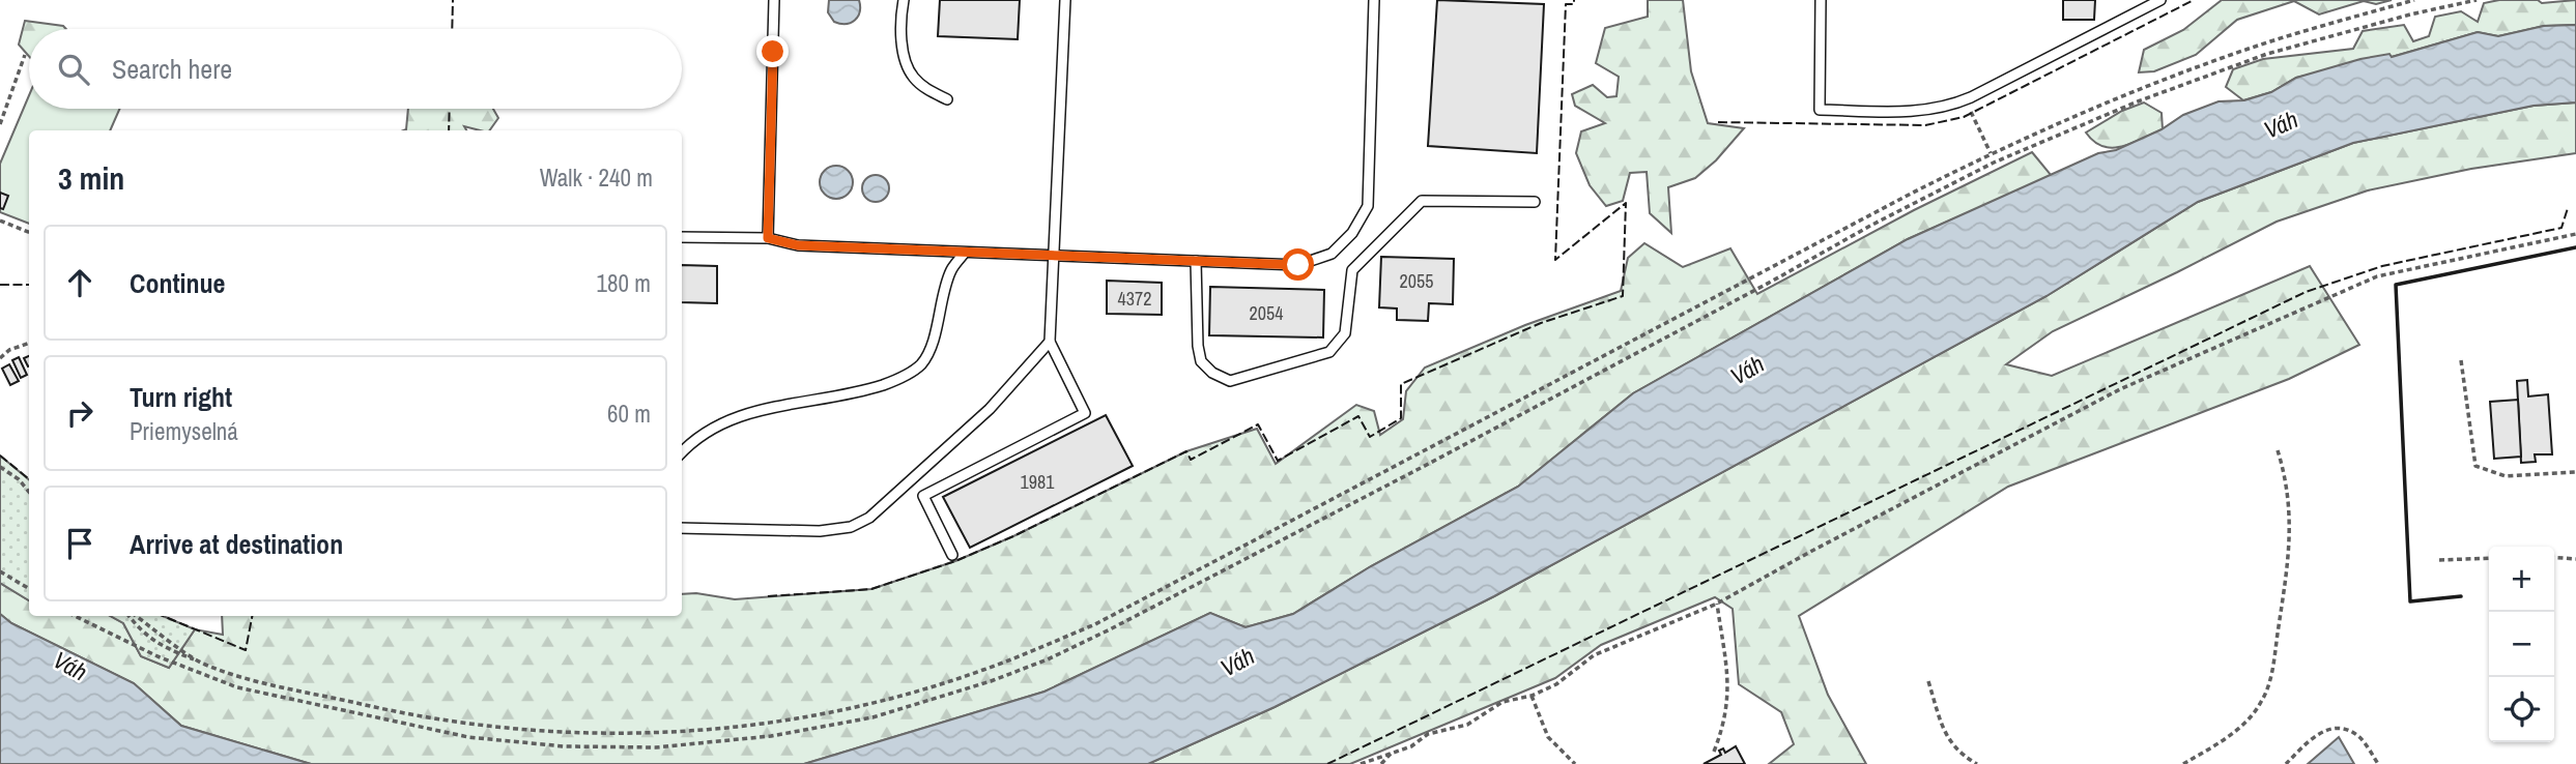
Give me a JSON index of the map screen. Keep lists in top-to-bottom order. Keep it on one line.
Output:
{"water":["Váh"],"house_numbers":["2055","4372","2054","1981"],"page":{"search":"Search here","heading":["3 min","Walk · 240 m"],"list":[["Continue","180 m"],["Turn right","Priemyselná","60 m"],"Arrive at destination"],"map_buttons":["+","−"]}}
